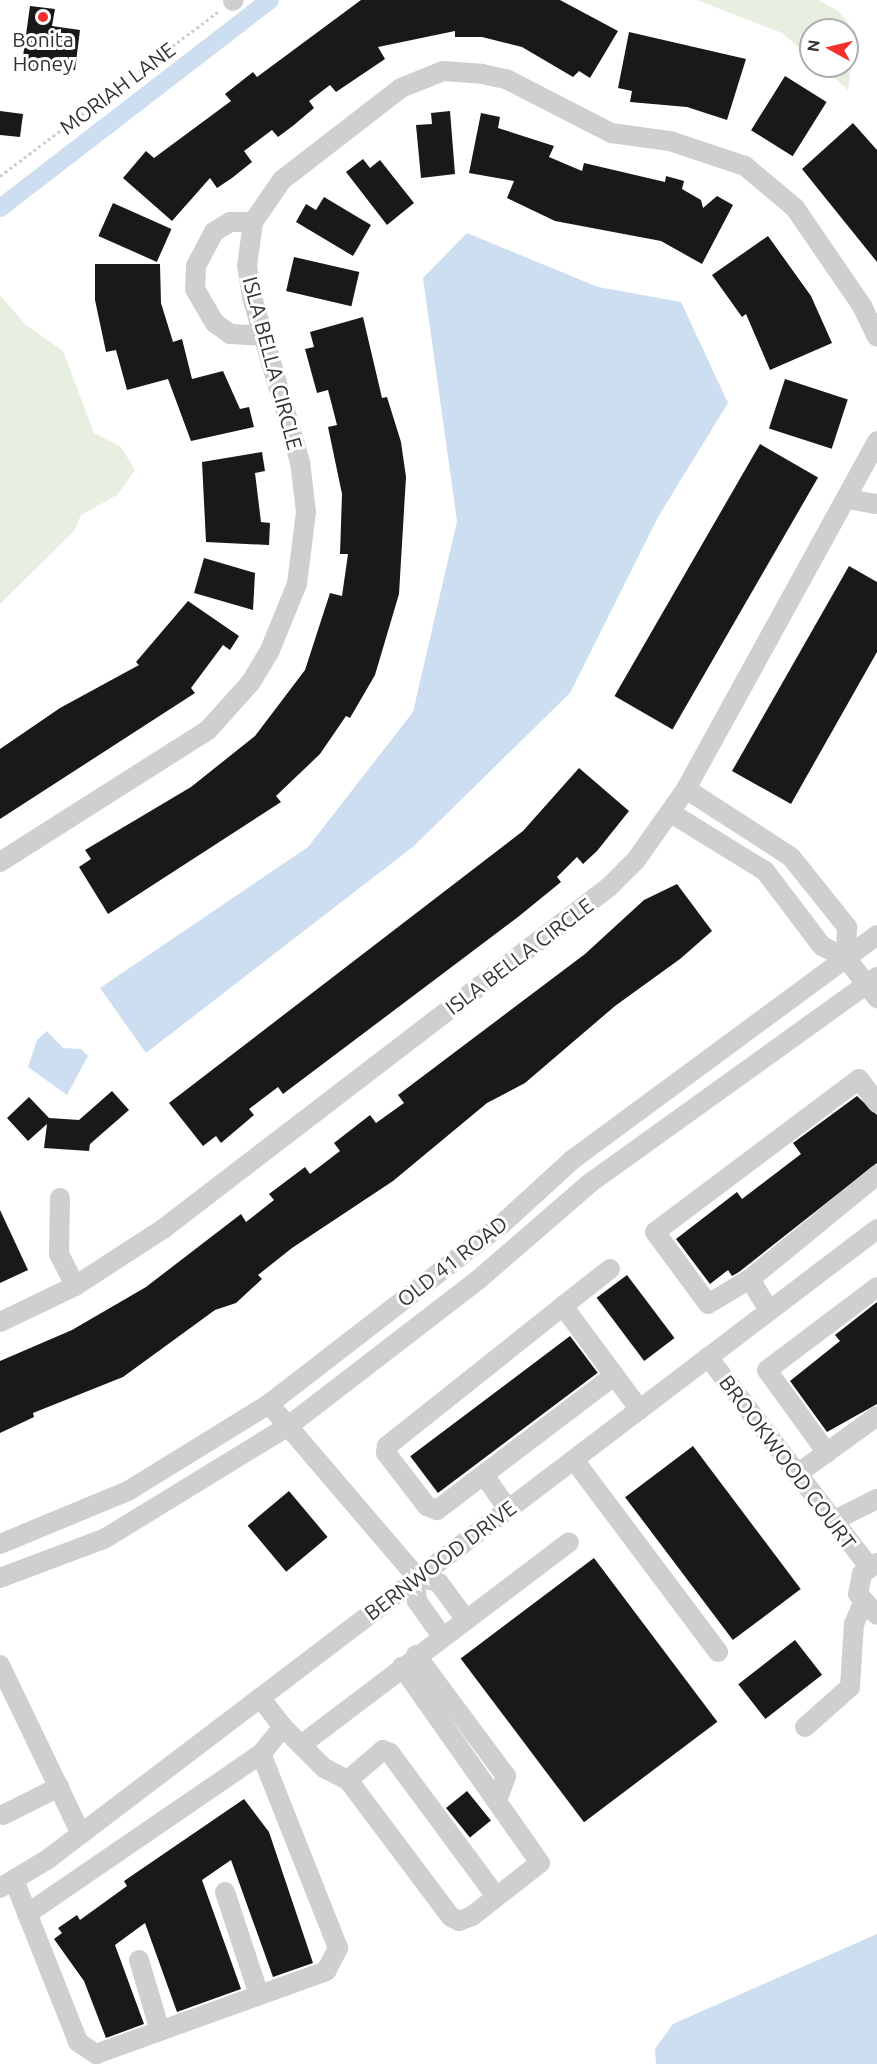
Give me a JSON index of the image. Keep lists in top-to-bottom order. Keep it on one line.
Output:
{"streets":{"street":["ISLA BELLA CIRCLE","OLD 41 ROAD","BROOKWOOD COURT","BERNWOOD DRIVE"],"path":["MORIAH LANE"]},"crossings":[["BROOKWOOD COURT","BERNWOOD DRIVE"]],"places":["Bonita Honey"],"north":"left"}
